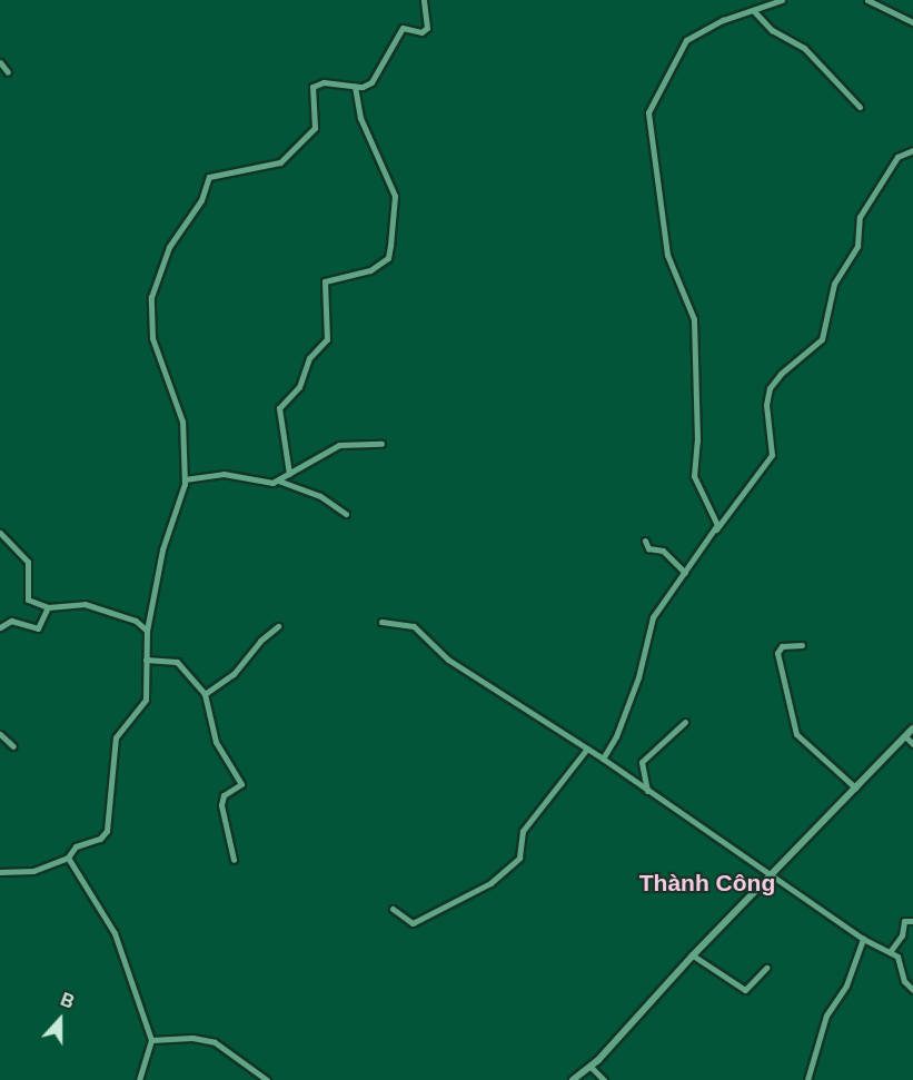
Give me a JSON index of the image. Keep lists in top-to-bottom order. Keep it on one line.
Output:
{"districts":["Thành Công"],"north":"top"}
